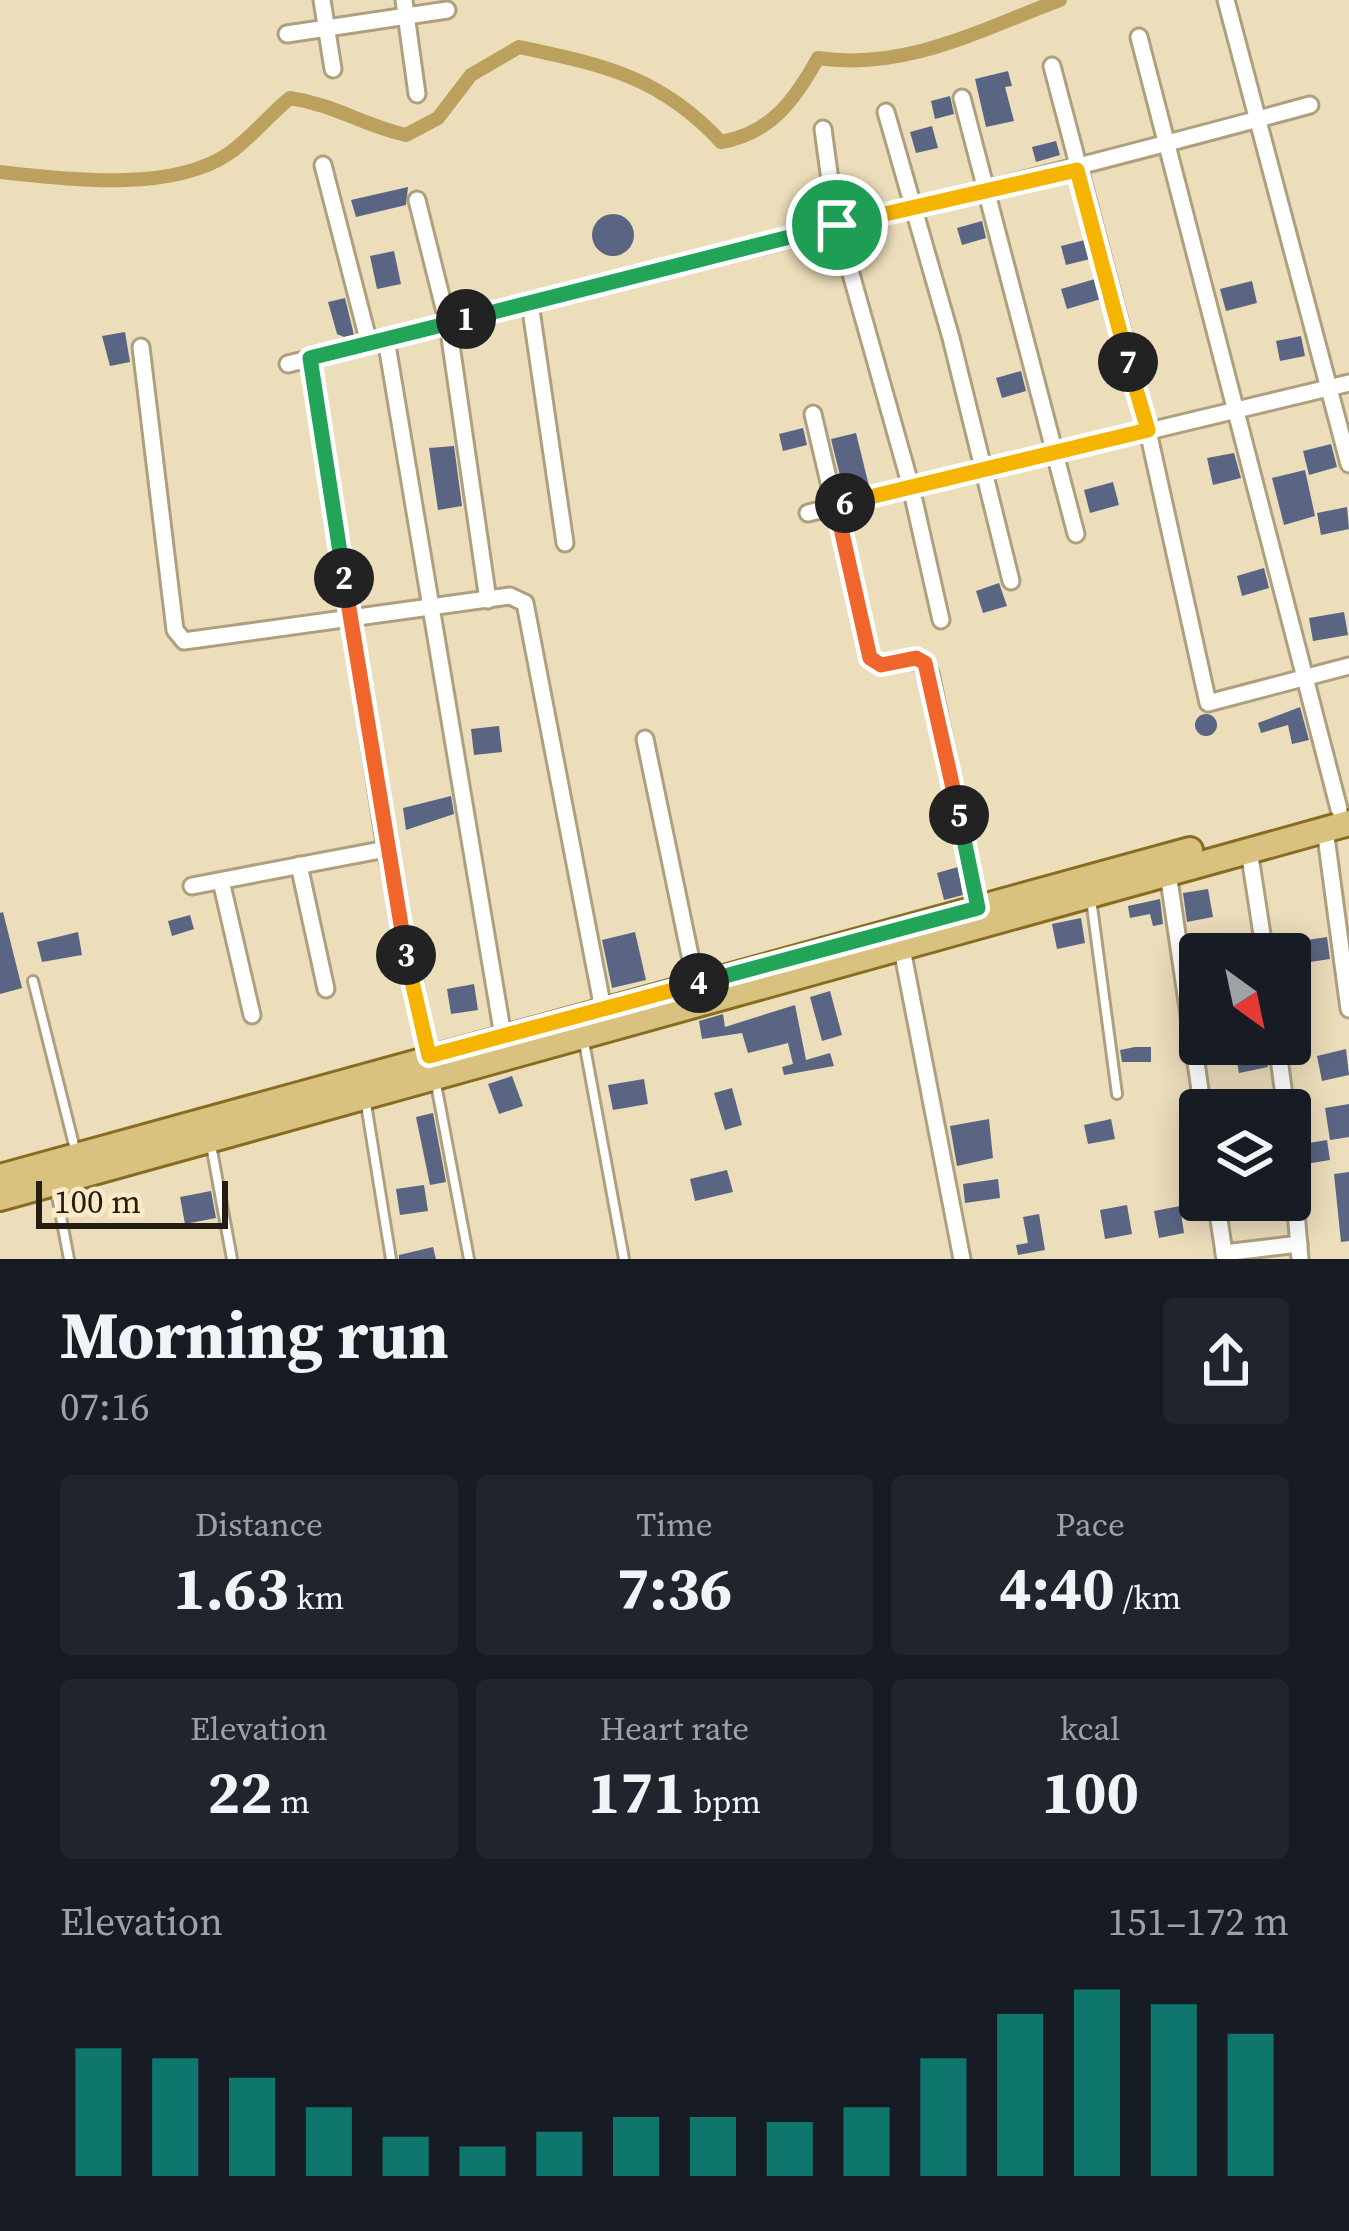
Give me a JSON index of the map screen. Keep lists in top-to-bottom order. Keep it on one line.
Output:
{"scale_bar":"100 m","north":"bottom right","page":{"pins":["1","7","6","2","5","3","4"],"scale":"100 m","heading":["Morning run","07:16"],"stats":[["Distance","1.63 km"],["Time","7:36"],["Pace","4:40 /km"],["Elevation","22 m"],["Heart rate","171 bpm"],["kcal","100"]],"chart":["Elevation","151–172 m"]}}
